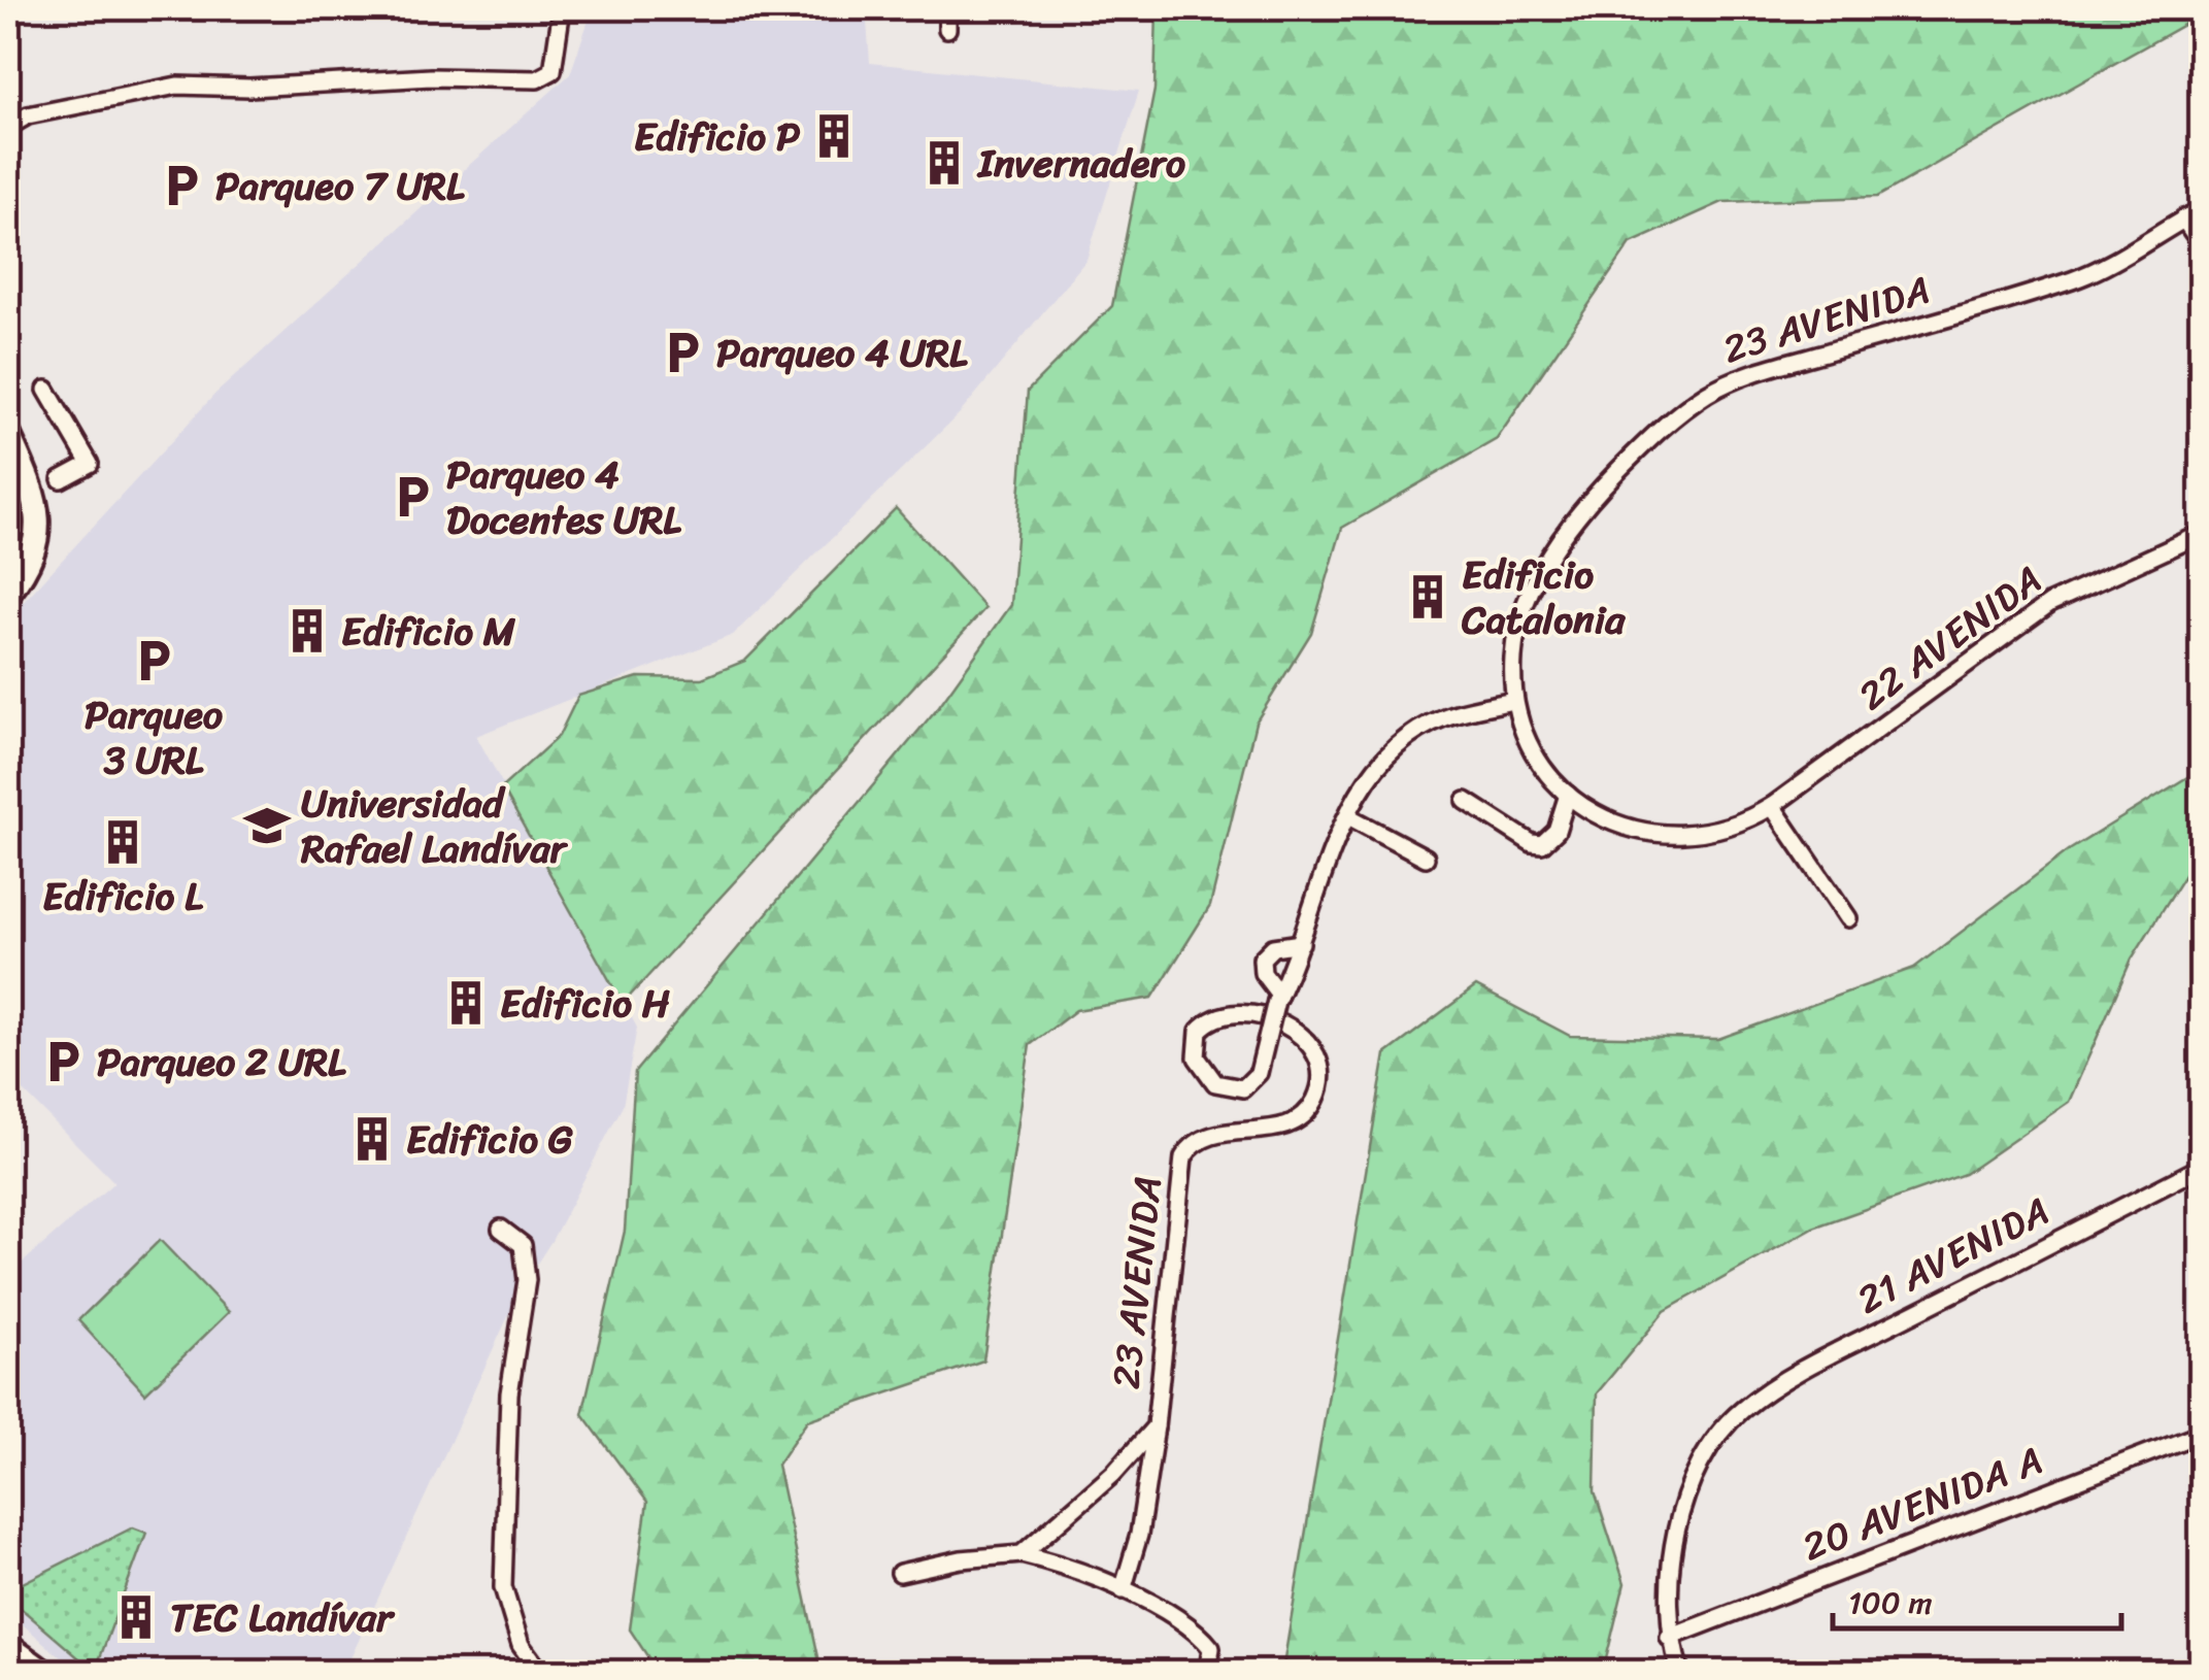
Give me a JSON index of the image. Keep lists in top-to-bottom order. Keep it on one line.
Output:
{"streets":{"street":["23 AVENIDA","22 AVENIDA","21 AVENIDA","20 AVENIDA A"]},"crossings":[["23 AVENIDA","22 AVENIDA"],["21 AVENIDA","20 AVENIDA A"]],"places":{"building":["Edificio P","Invernadero","Edificio Catalonia","Edificio M","Edificio L","Edificio H","Edificio G","TEC Landívar"],"parking":["Parqueo 7 URL","Parqueo 4 URL","Parqueo 4 Docentes URL","Parqueo 3 URL","Parqueo 2 URL"],"school or university":["Universidad Rafael Landívar"]},"scale_bar":"100 m"}
